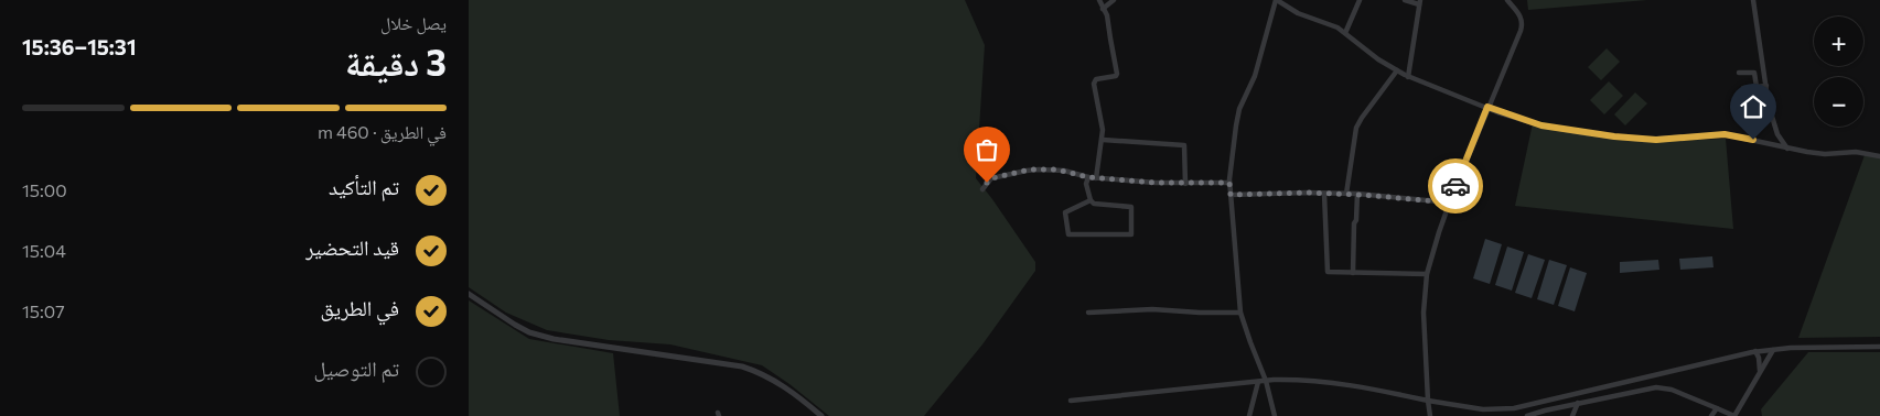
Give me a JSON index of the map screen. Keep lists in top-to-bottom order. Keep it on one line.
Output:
{"page":{"heading":["3 دقيقة","يصل خلال","15:31–15:36"],"map_buttons":["+","−"],"bar":"في الطريق · 460 m","list":[["تم التأكيد","15:00"],["قيد التحضير","15:04"],["في الطريق","15:07"],"تم التوصيل"]}}
